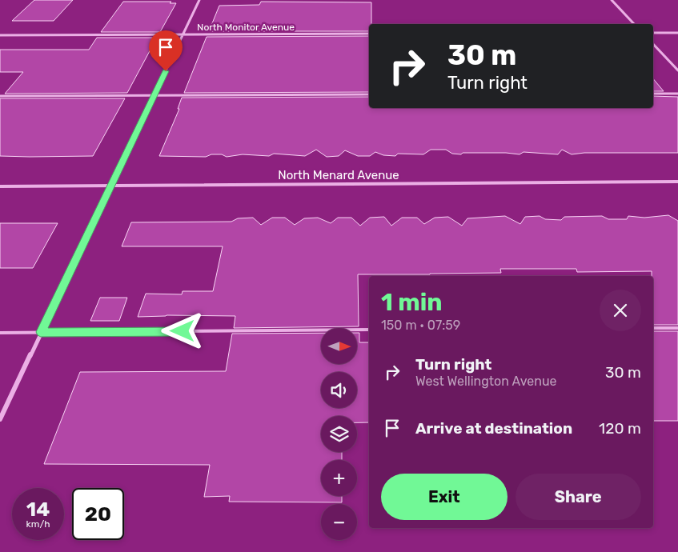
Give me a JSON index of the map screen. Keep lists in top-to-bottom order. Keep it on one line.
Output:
{"streets":{"street":["North Monitor Avenue","North Menard Avenue"]},"north":"right","page":{"turn":["30 m","Turn right"],"heading":["1 min","150 m · 07:59"],"map_buttons":["+","−"],"list":[{"name":"Turn right","note":"West Wellington Avenue","value":"30 m"},{"name":"Arrive at destination","value":"120 m"}],"buttons":["Exit","Share"],"speed":"14 km/h","limit":"20"}}
